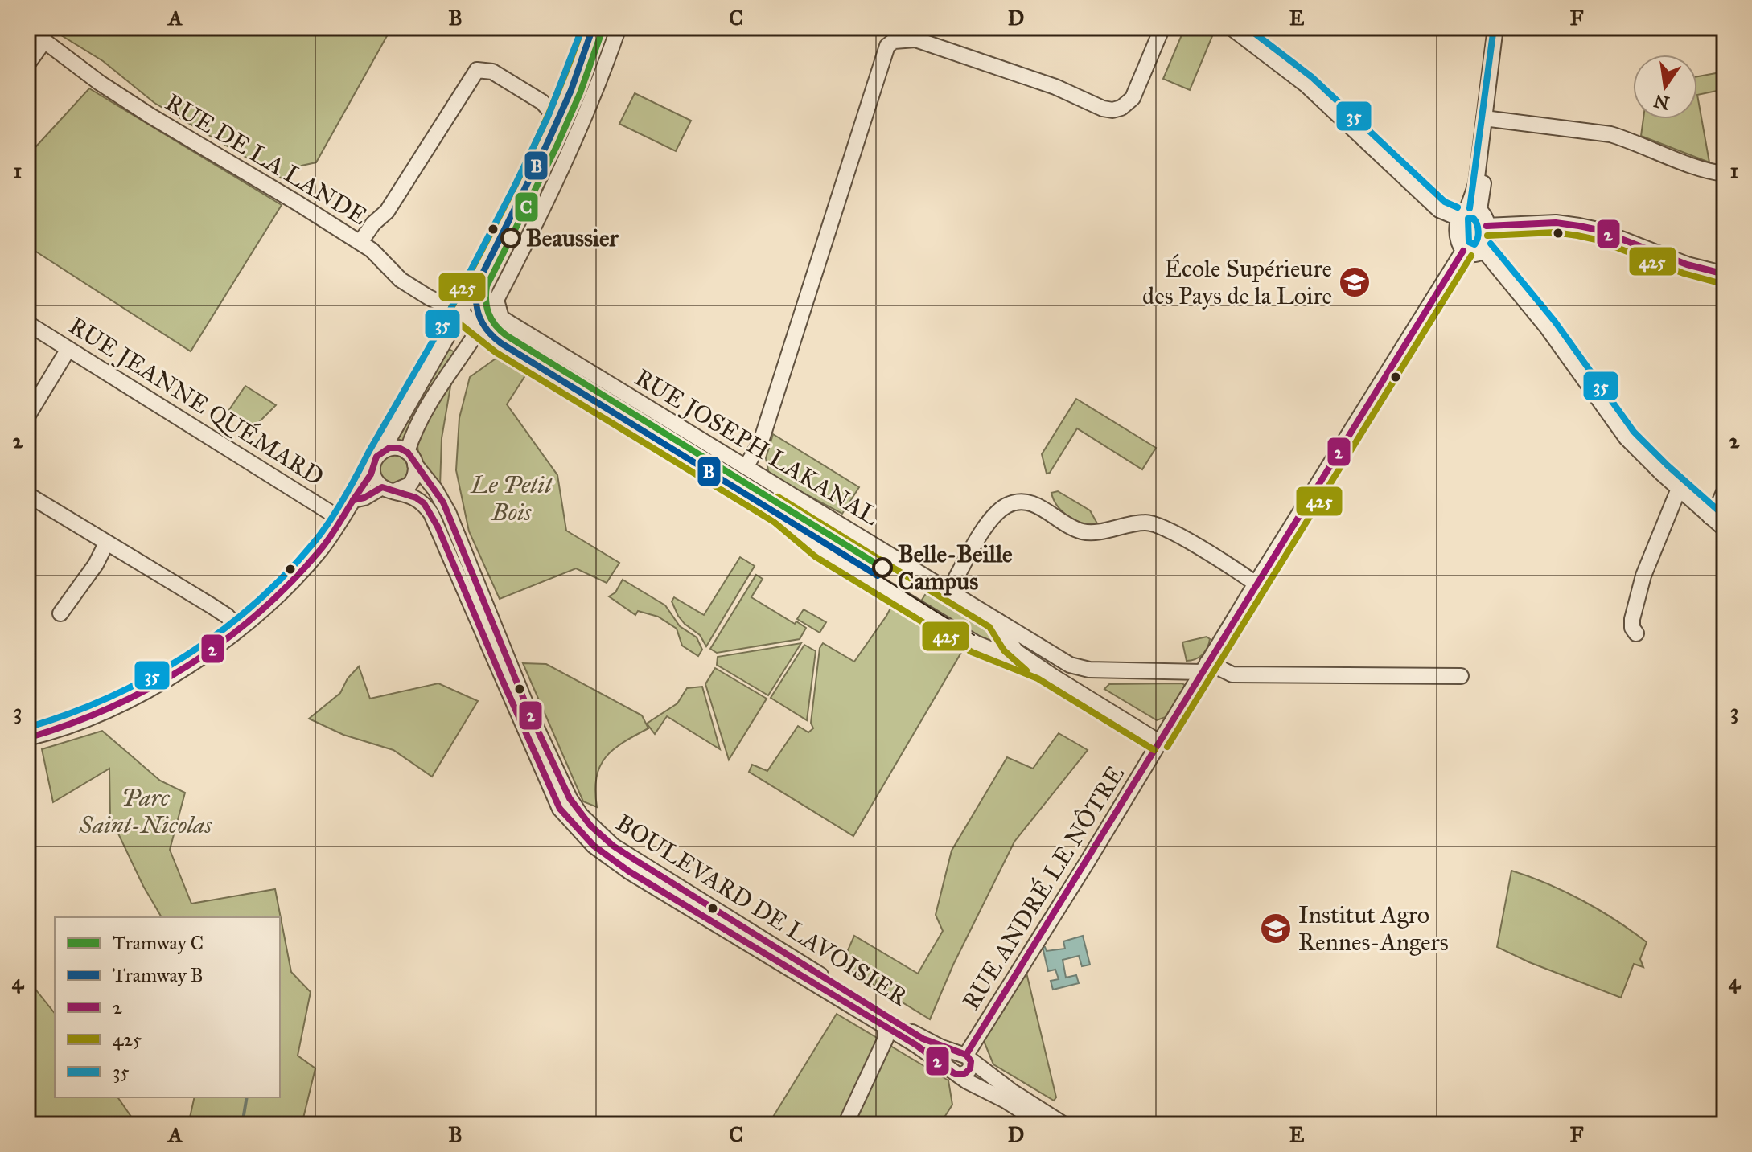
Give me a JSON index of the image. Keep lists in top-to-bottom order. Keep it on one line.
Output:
{"streets":{"street":["RUE DE LA LANDE","RUE JEANNE QUÉMARD","RUE JOSEPH LAKANAL","RUE ANDRÉ LE NÔTRE","BOULEVARD DE LAVOISIER"]},"crossings":[["RUE DE LA LANDE","RUE JOSEPH LAKANAL"],["RUE JOSEPH LAKANAL","RUE ANDRÉ LE NÔTRE"],["RUE ANDRÉ LE NÔTRE","BOULEVARD DE LAVOISIER"]],"parks":["Le Petit Bois","Parc Saint-Nicolas"],"places":{"other":["Beaussier","Belle-Beille Campus"],"school or university":["École Supérieure des Pays de la Loire","Institut Agro Rennes-Angers"]},"lines":["tram line C","tram line B","transit line 425","transit line 35","transit line 2"],"legend":["Tramway C","Tramway B","2","425","35"],"north":"bottom","grid":{"columns":["A","B","C","D","E","F"],"rows":["1","2","3","4"]}}
